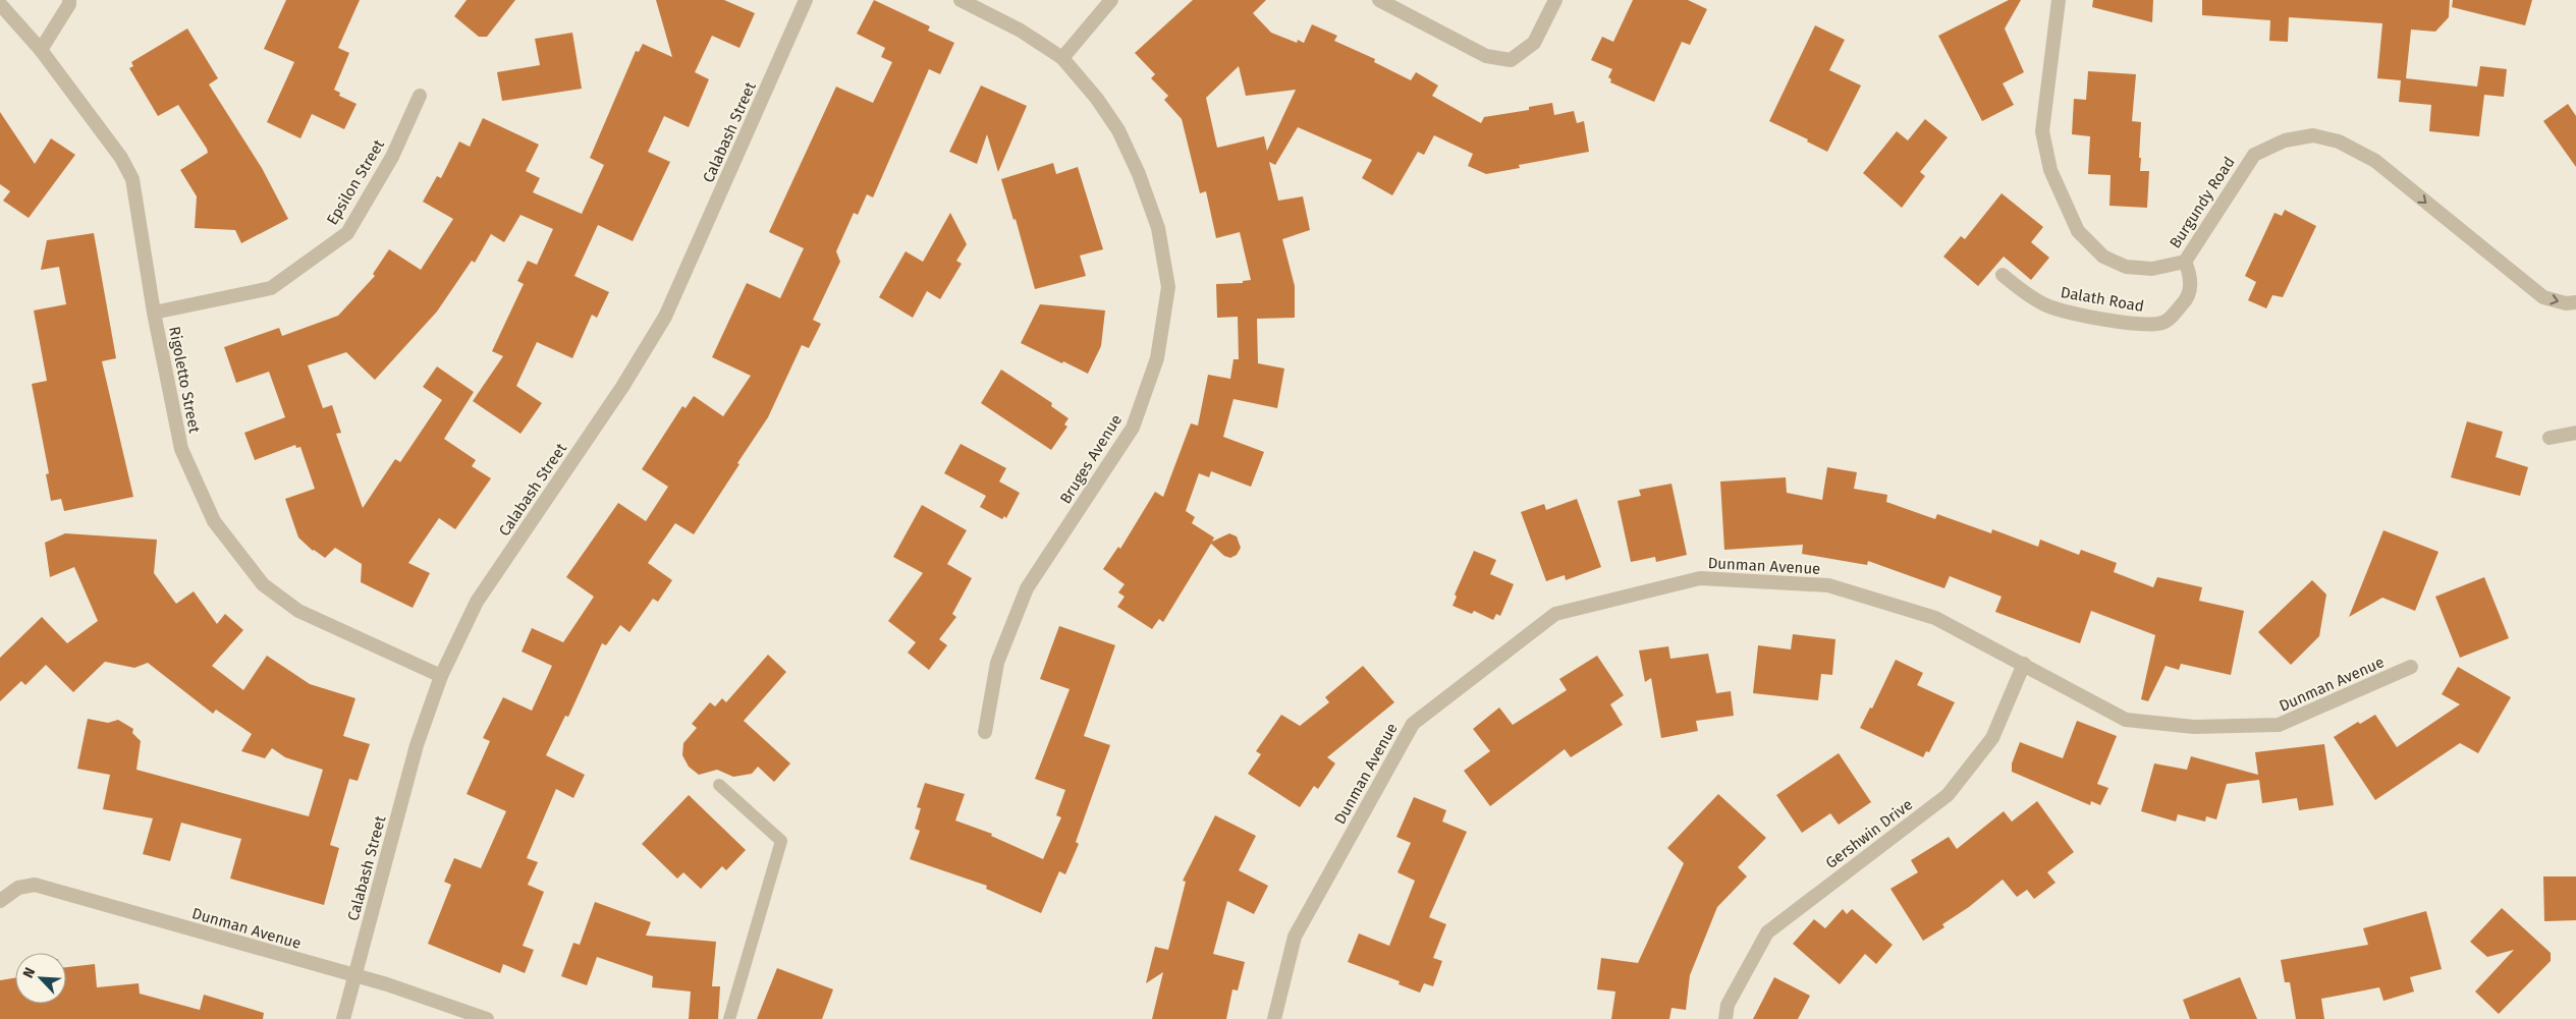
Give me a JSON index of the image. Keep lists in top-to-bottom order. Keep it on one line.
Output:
{"streets":{"street":["Calabash Street","Epsilon Street","Burgundy Road","Dalath Road","Rigoletto Street","Bruges Avenue","Dunman Avenue","Gershwin Drive"]},"crossings":[["Calabash Street","Rigoletto Street"],["Calabash Street","Dunman Avenue"],["Epsilon Street","Rigoletto Street"],["Burgundy Road","Dalath Road"],["Dunman Avenue","Gershwin Drive"]],"north":"top left"}
